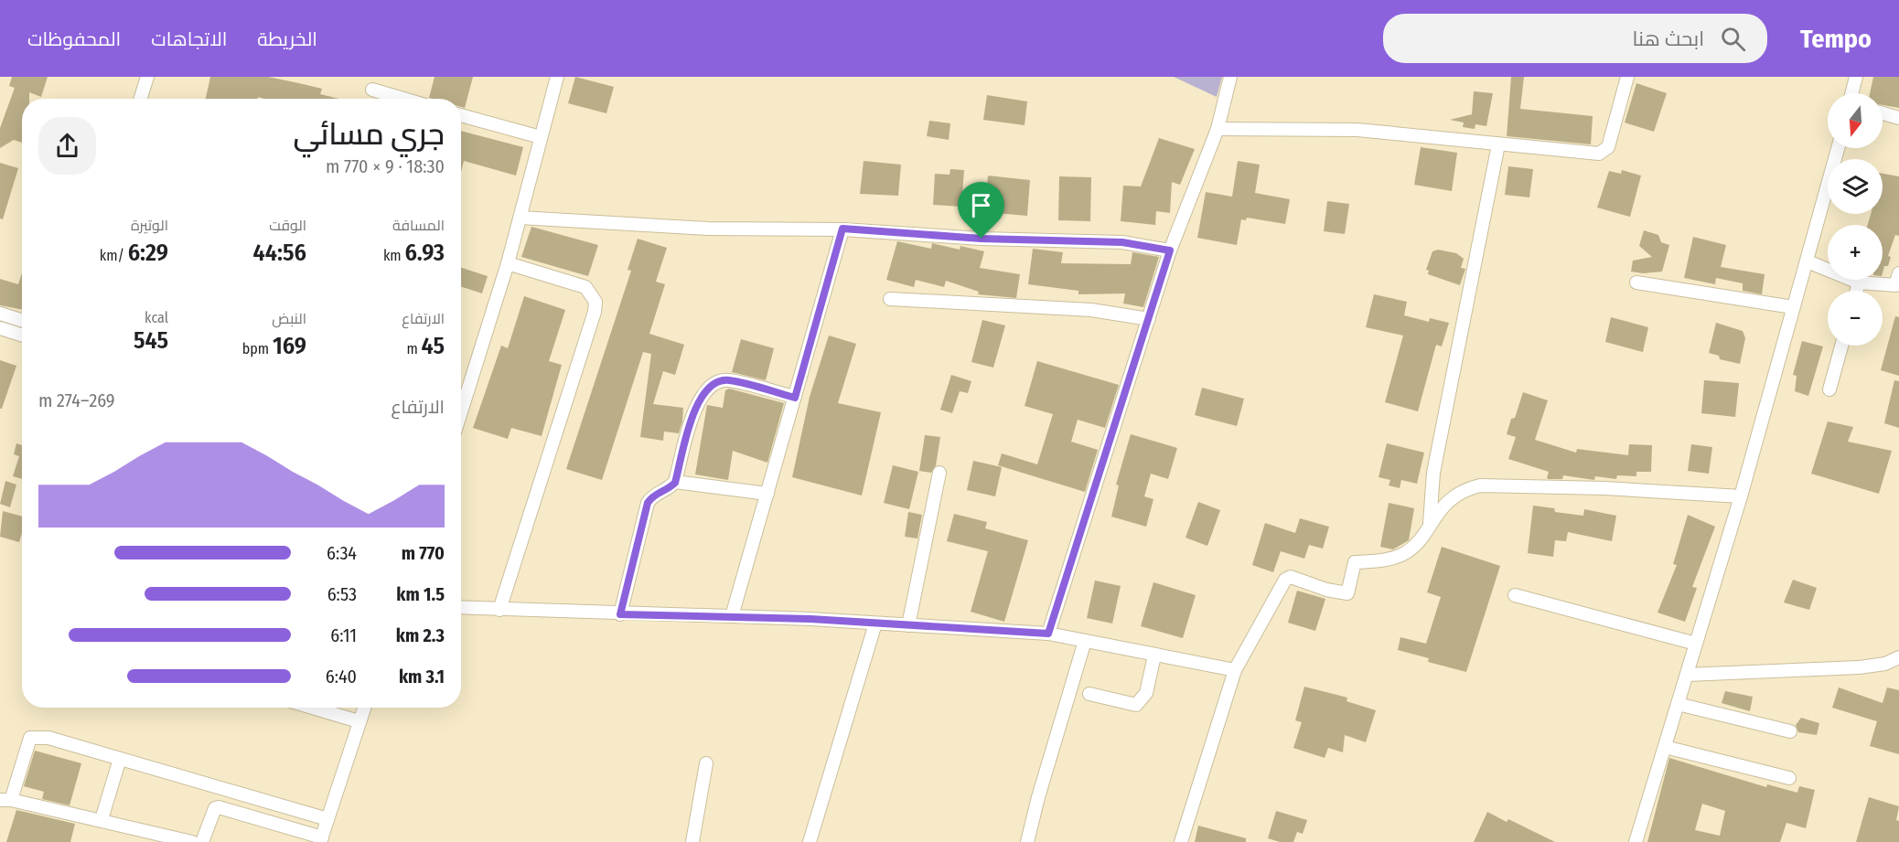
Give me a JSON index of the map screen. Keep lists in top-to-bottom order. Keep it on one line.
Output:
{"north":"bottom","page":{"header":"Tempo","search":"ابحث هنا","nav":["الخريطة","الاتجاهات","المحفوظات"],"map_buttons":["+","−"],"heading":["جري مسائي","18:30 · 9 × 770 m"],"stats":[["المسافة","6.93 km"],["الوقت","44:56"],["الوتيرة","6:29 /km"],["الارتفاع","45 m"],["النبض","169 bpm"],["kcal","545"]],"chart":["الارتفاع","269–274 m"],"list":[{"name":"770 m","note":"6:34"},{"name":"1.5 km","note":"6:53"},{"name":"2.3 km","note":"6:11"},{"name":"3.1 km","note":"6:40"}]}}
